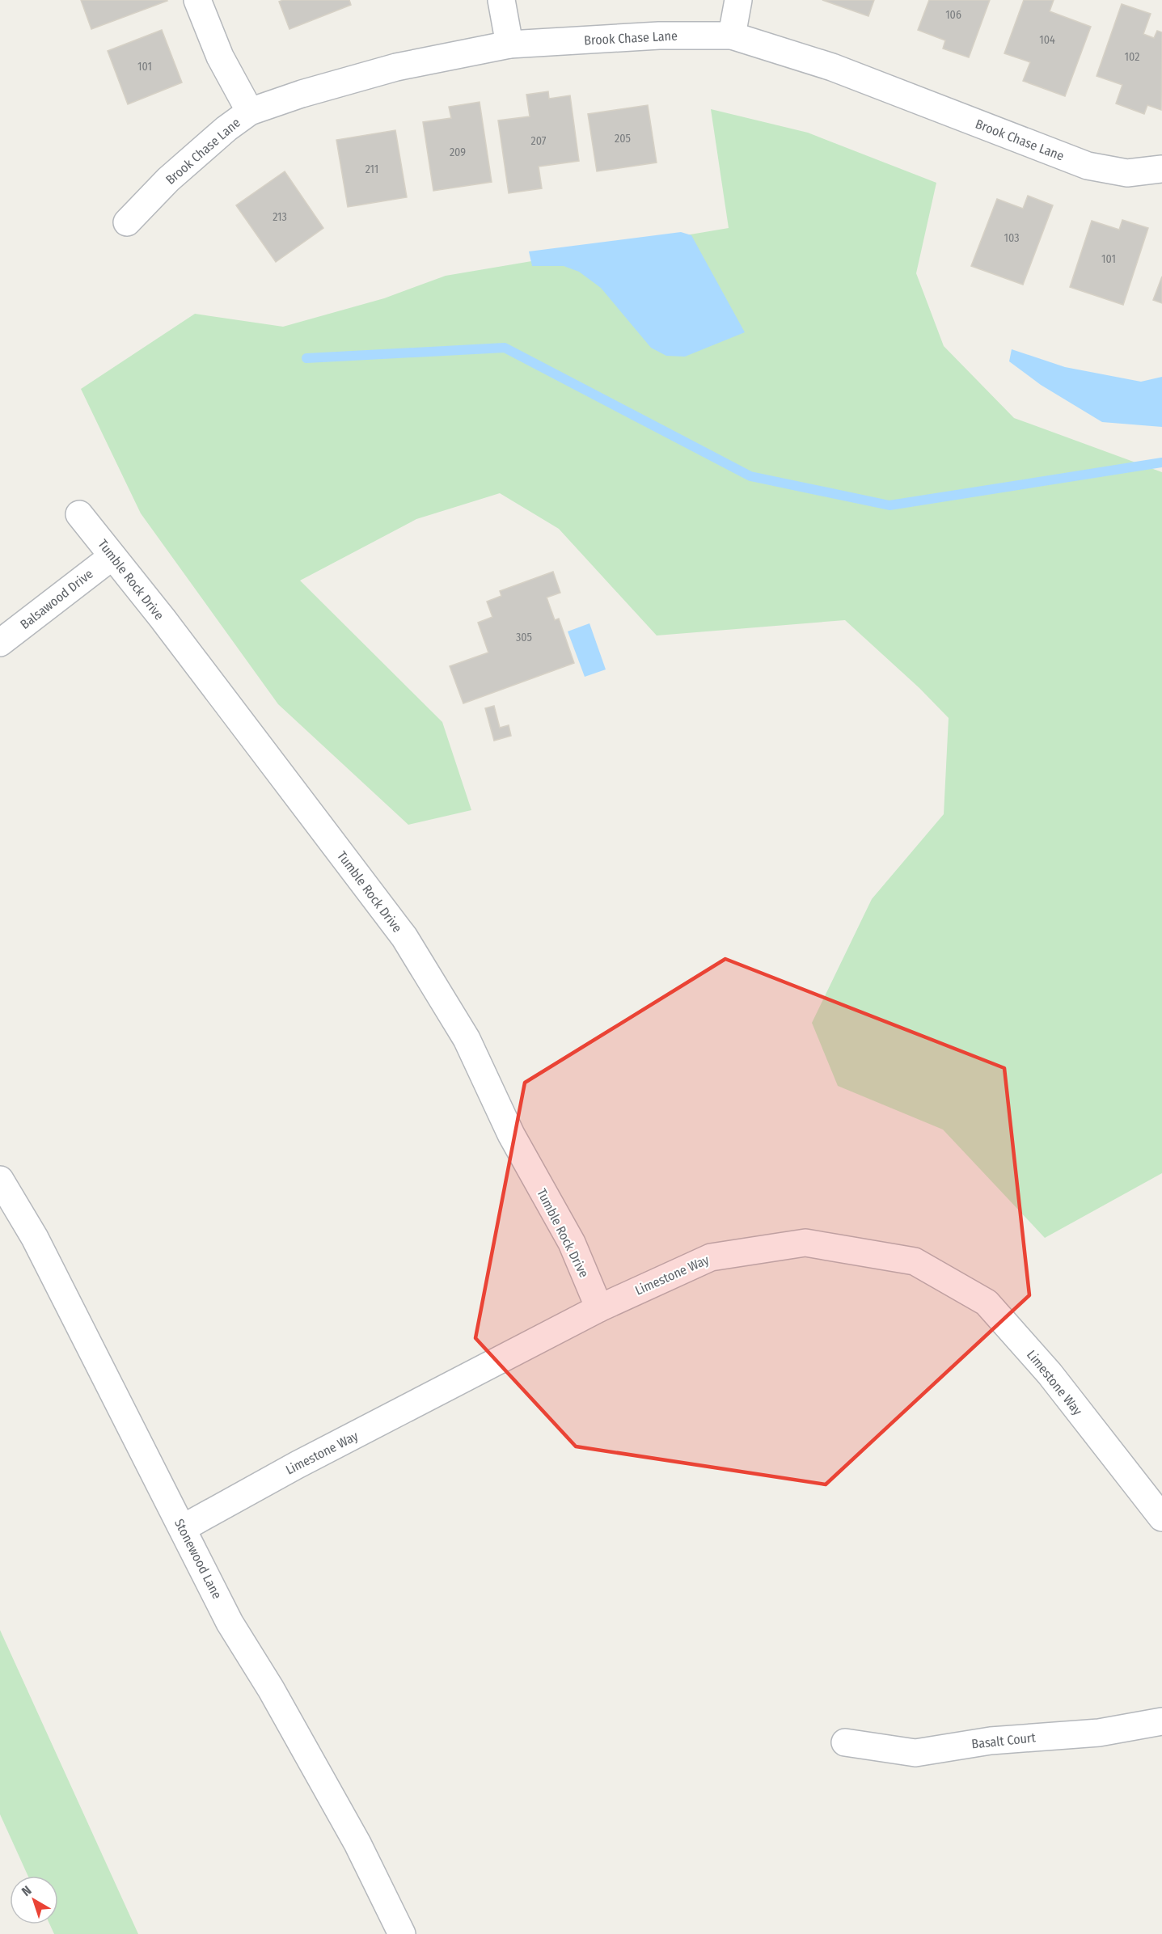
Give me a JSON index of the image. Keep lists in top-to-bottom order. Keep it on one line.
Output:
{"streets":{"street":["Brook Chase Lane","Tumble Rock Drive","Balsawood Drive","Limestone Way","Stonewood Lane","Basalt Court"]},"crossings":[["Tumble Rock Drive","Balsawood Drive"],["Tumble Rock Drive","Limestone Way"],["Limestone Way","Stonewood Lane"]],"house_numbers":["106","104","102","101","205","207","209","211","213","103","101","305"],"north":"top left"}
